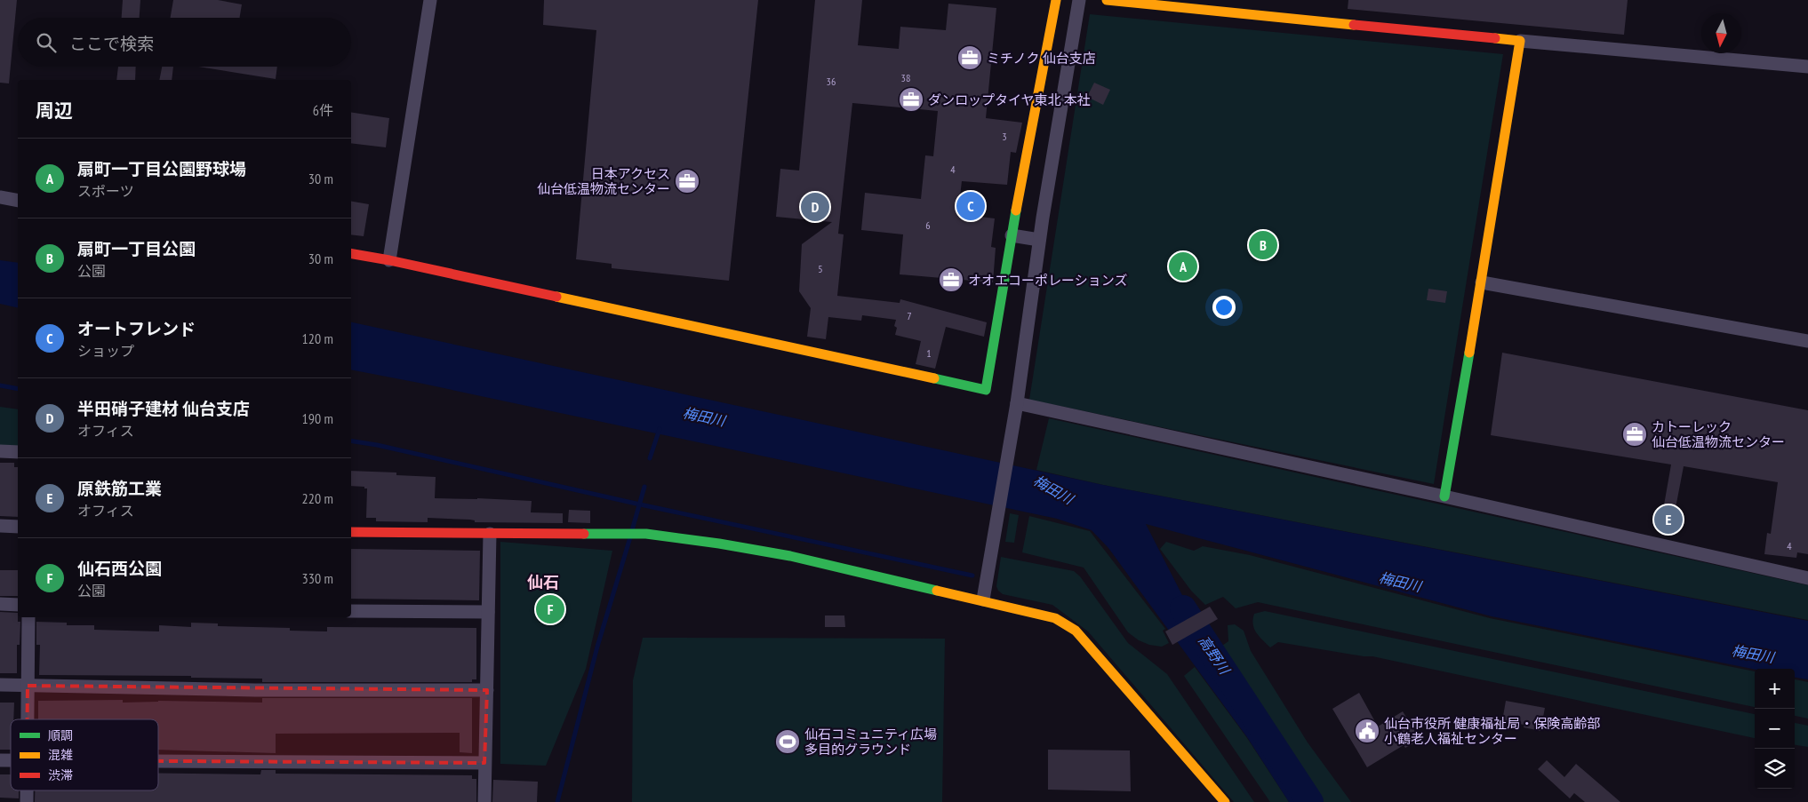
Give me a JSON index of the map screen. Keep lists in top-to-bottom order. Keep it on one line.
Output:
{"districts":["仙石"],"water":["梅田川","高野川"],"places":{"office":["ミチノク 仙台支店","ダンロップタイヤ東北 本社","日本アクセス 仙台低温物流センター","オオエコーポレーションズ","カトーレック 仙台低温物流センター"],"public building":["仙台市役所 健康福祉局・保険高齢部 小鶴老人福祉センター"],"sports":["仙石コミュニティ広場 多目的グラウンド"]},"house_numbers":["38","36","3","4","6","5","7","1","4"],"legend":["順調","混雑","渋滞"],"north":"bottom","page":{"search":"ここで検索","heading":["周辺","6件"],"list":[{"mark":"A","name":"扇町一丁目公園野球場","note":"スポーツ","value":"30 m"},{"mark":"B","name":"扇町一丁目公園","note":"公園","value":"30 m"},{"mark":"C","name":"オートフレンド","note":"ショップ","value":"120 m"},{"mark":"D","name":"半田硝子建材 仙台支店","note":"オフィス","value":"190 m"},{"mark":"E","name":"原鉄筋工業","note":"オフィス","value":"220 m"},{"mark":"F","name":"仙石西公園","note":"公園","value":"330 m"}],"pins":["C","D","B","A","E","F"],"map_buttons":["+","−"]}}
